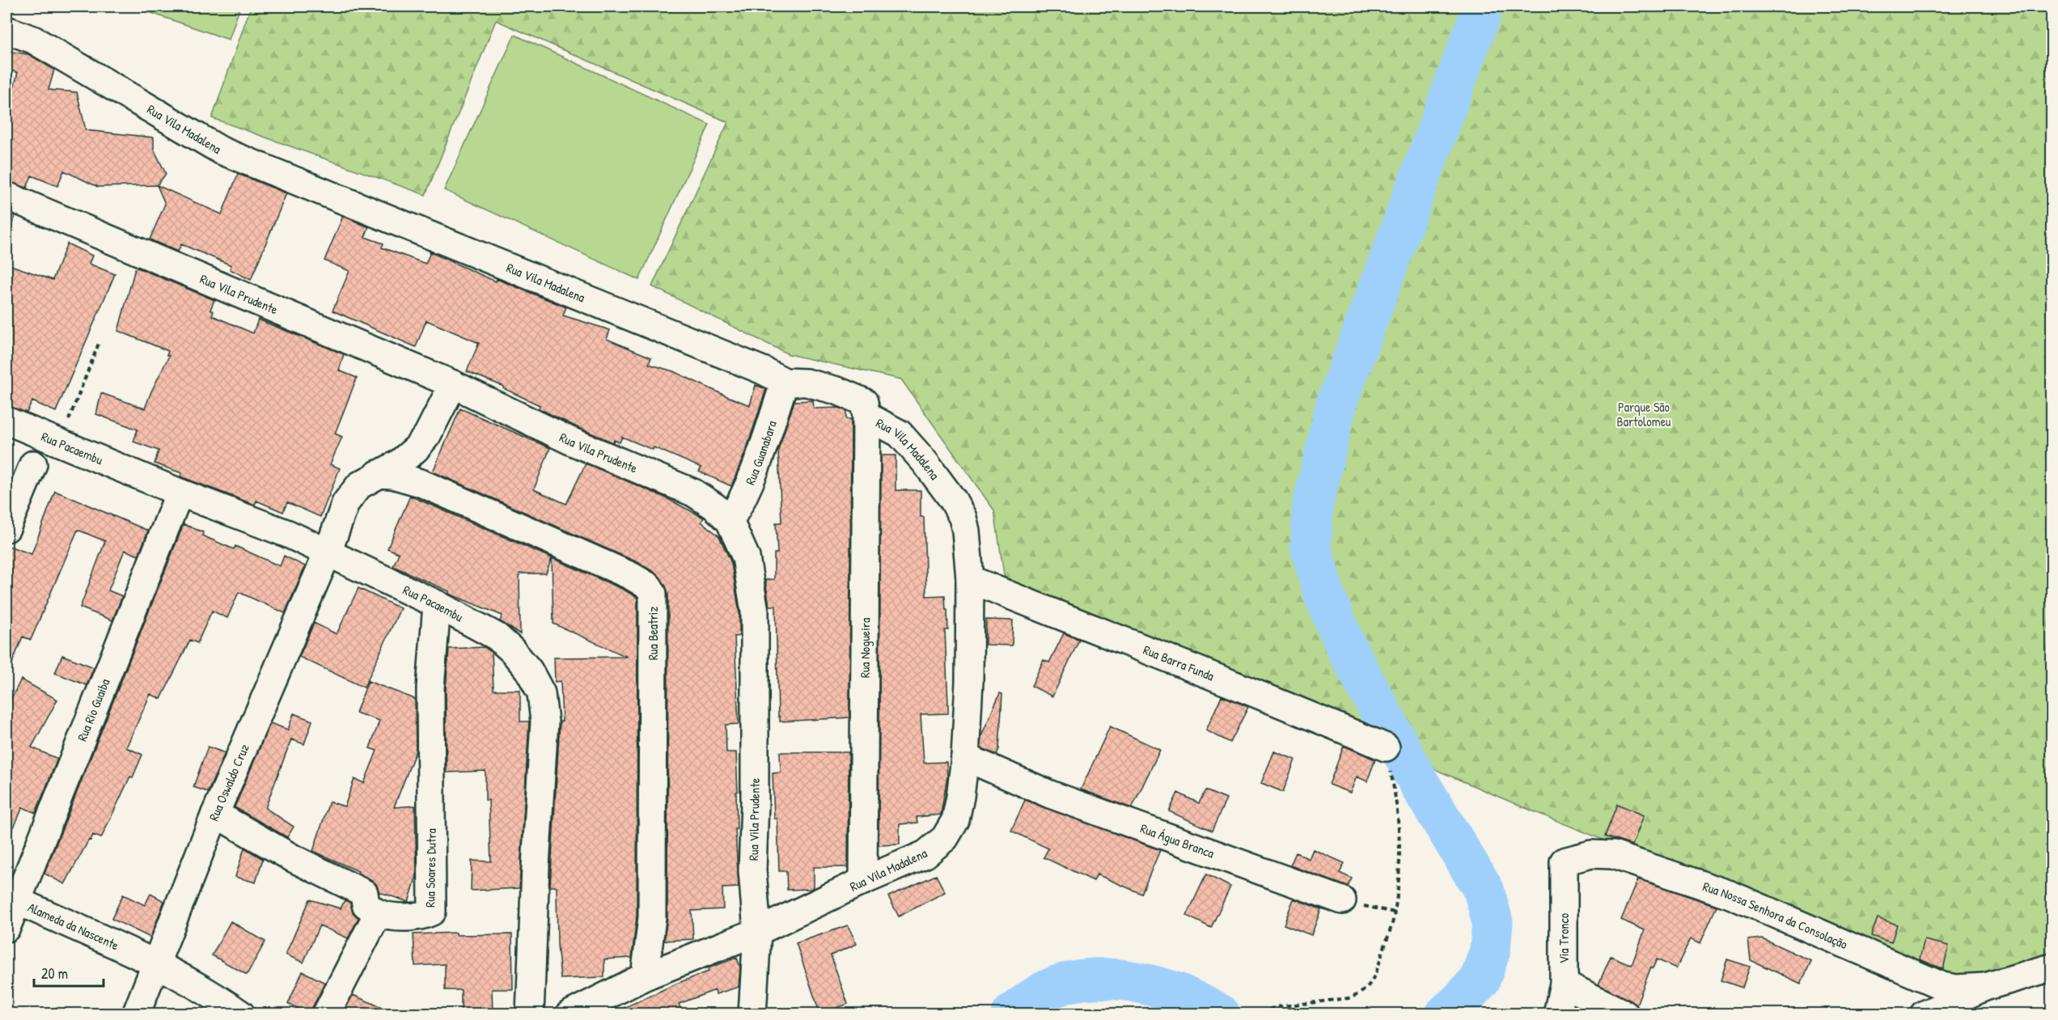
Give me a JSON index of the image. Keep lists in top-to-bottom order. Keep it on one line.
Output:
{"streets":{"street":["Rua Vila Madalena","Rua Vila Prudente","Rua Pacaembu","Rua Guanabara","Rua Beatriz","Rua Nogueira","Rua Barra Funda","Rua Rio Guaiba","Rua Oswaldo Cruz","Rua Água Branca","Rua Soares Dutra","Rua Nossa Senhora da Consolação","Alameda da Nascente","Via Tronco"]},"crossings":[["Rua Vila Madalena","Rua Vila Prudente"],["Rua Vila Madalena","Rua Guanabara"],["Rua Vila Madalena","Rua Beatriz"],["Rua Vila Madalena","Rua Nogueira"],["Rua Vila Madalena","Rua Barra Funda"],["Rua Vila Madalena","Rua Água Branca"],["Rua Vila Prudente","Rua Guanabara"],["Rua Pacaembu","Rua Rio Guaiba"],["Rua Pacaembu","Rua Oswaldo Cruz"],["Rua Pacaembu","Rua Soares Dutra"],["Rua Rio Guaiba","Alameda da Nascente"],["Rua Oswaldo Cruz","Alameda da Nascente"],["Rua Nossa Senhora da Consolação","Via Tronco"]],"parks":["Parque São Bartolomeu"],"scale_bar":"20 m"}
